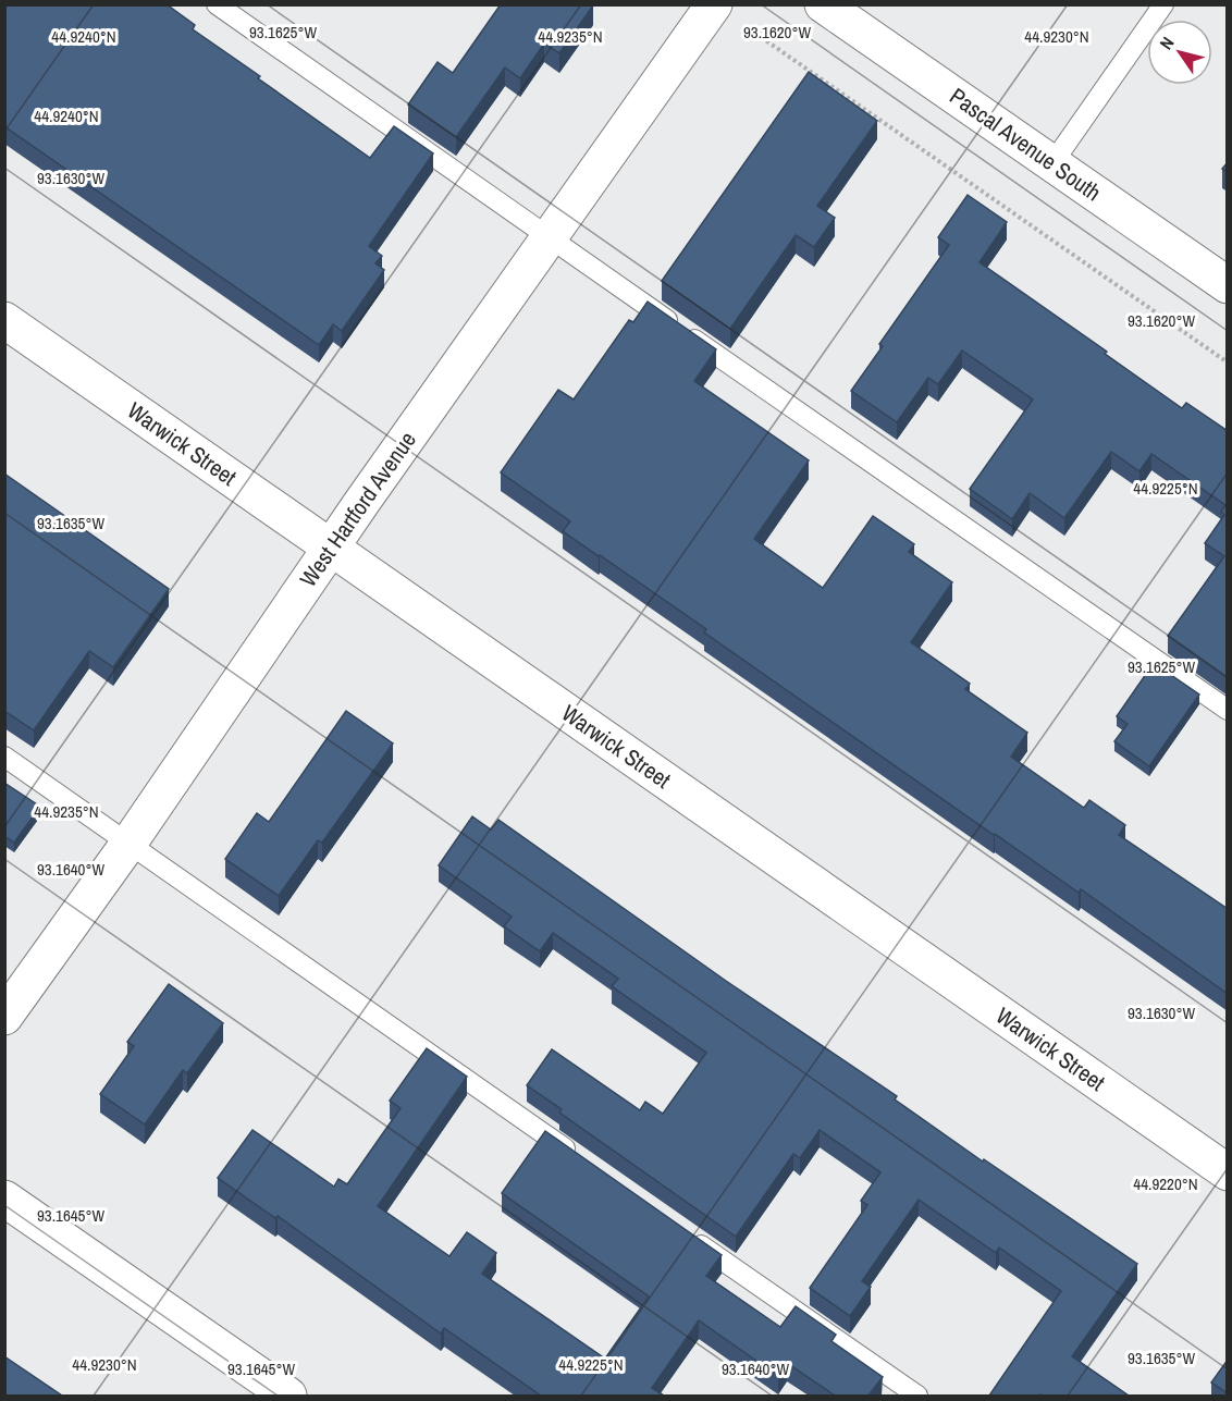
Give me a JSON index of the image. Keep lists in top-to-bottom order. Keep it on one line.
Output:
{"streets":{"street":["Pascal Avenue South","Warwick Street","West Hartford Avenue"]},"crossings":[["Warwick Street","West Hartford Avenue"]],"north":"top left","coordinates":["93.1620°W","93.1625°W","44.9240°N","44.9235°N","44.9230°N","93.1630°W","44.9225°N","93.1635°W","93.1640°W","44.9220°N","93.1645°W"]}
